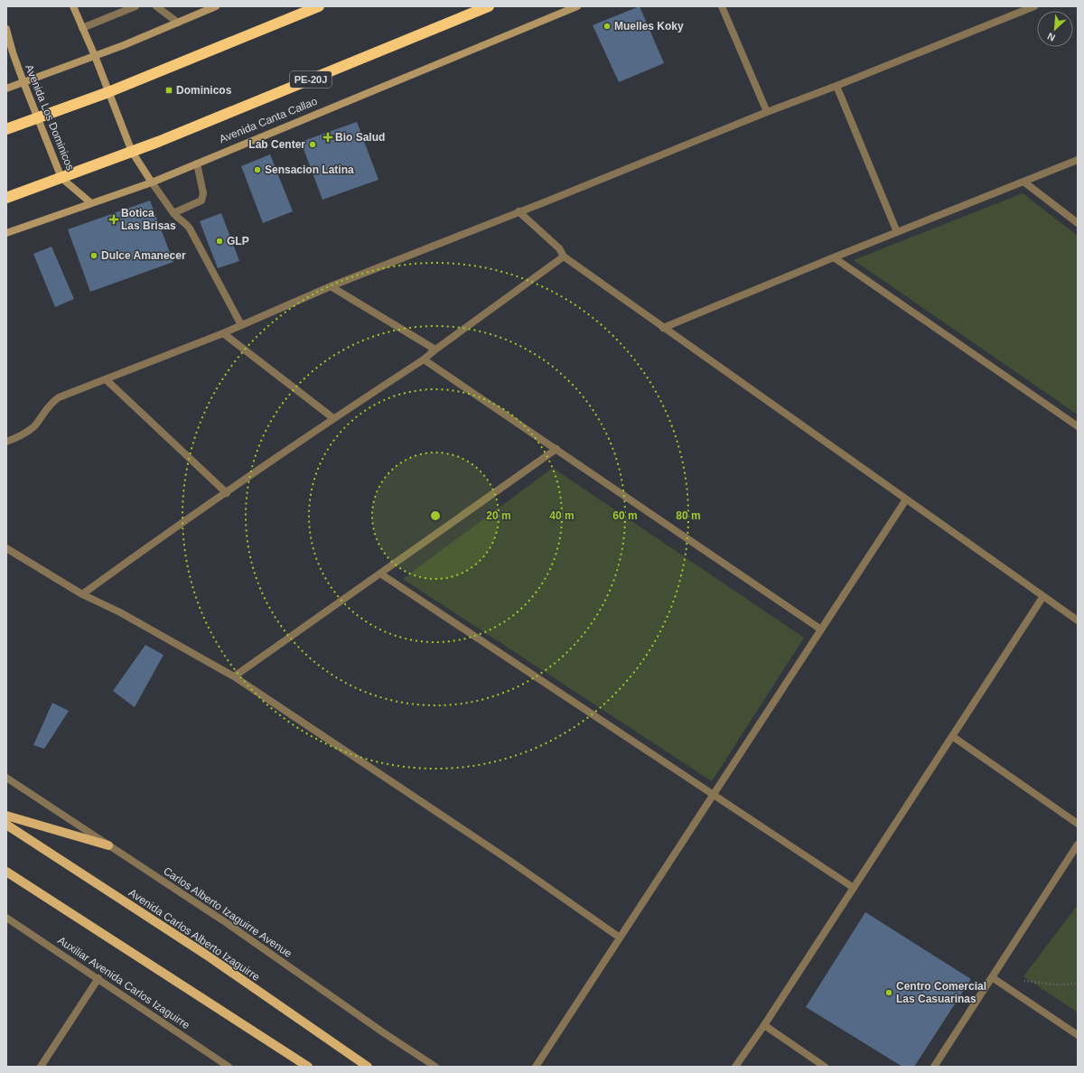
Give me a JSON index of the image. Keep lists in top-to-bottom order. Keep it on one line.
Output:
{"streets":{"highway":["PE-20J","Avenida Canta Callao"],"main road":["Avenida Los Dominicos","Avenida Carlos Alberto Izaguirre"],"street":["Carlos Alberto Izaguirre Avenue","Auxiliar Avenida Carlos Izaguirre"]},"crossings":[["Avenida Los Dominicos","Avenida Canta Callao"]],"places":{"other":["Muelles Koky","Lab Center","Sensacion Latina","GLP","Dulce Amanecer","Centro Comercial Las Casuarinas"],"transit":["Dominicos"],"health":["Bio Salud","Botica Las Brisas"]},"north":"bottom left","rings":["20 m","40 m","60 m","80 m"]}
